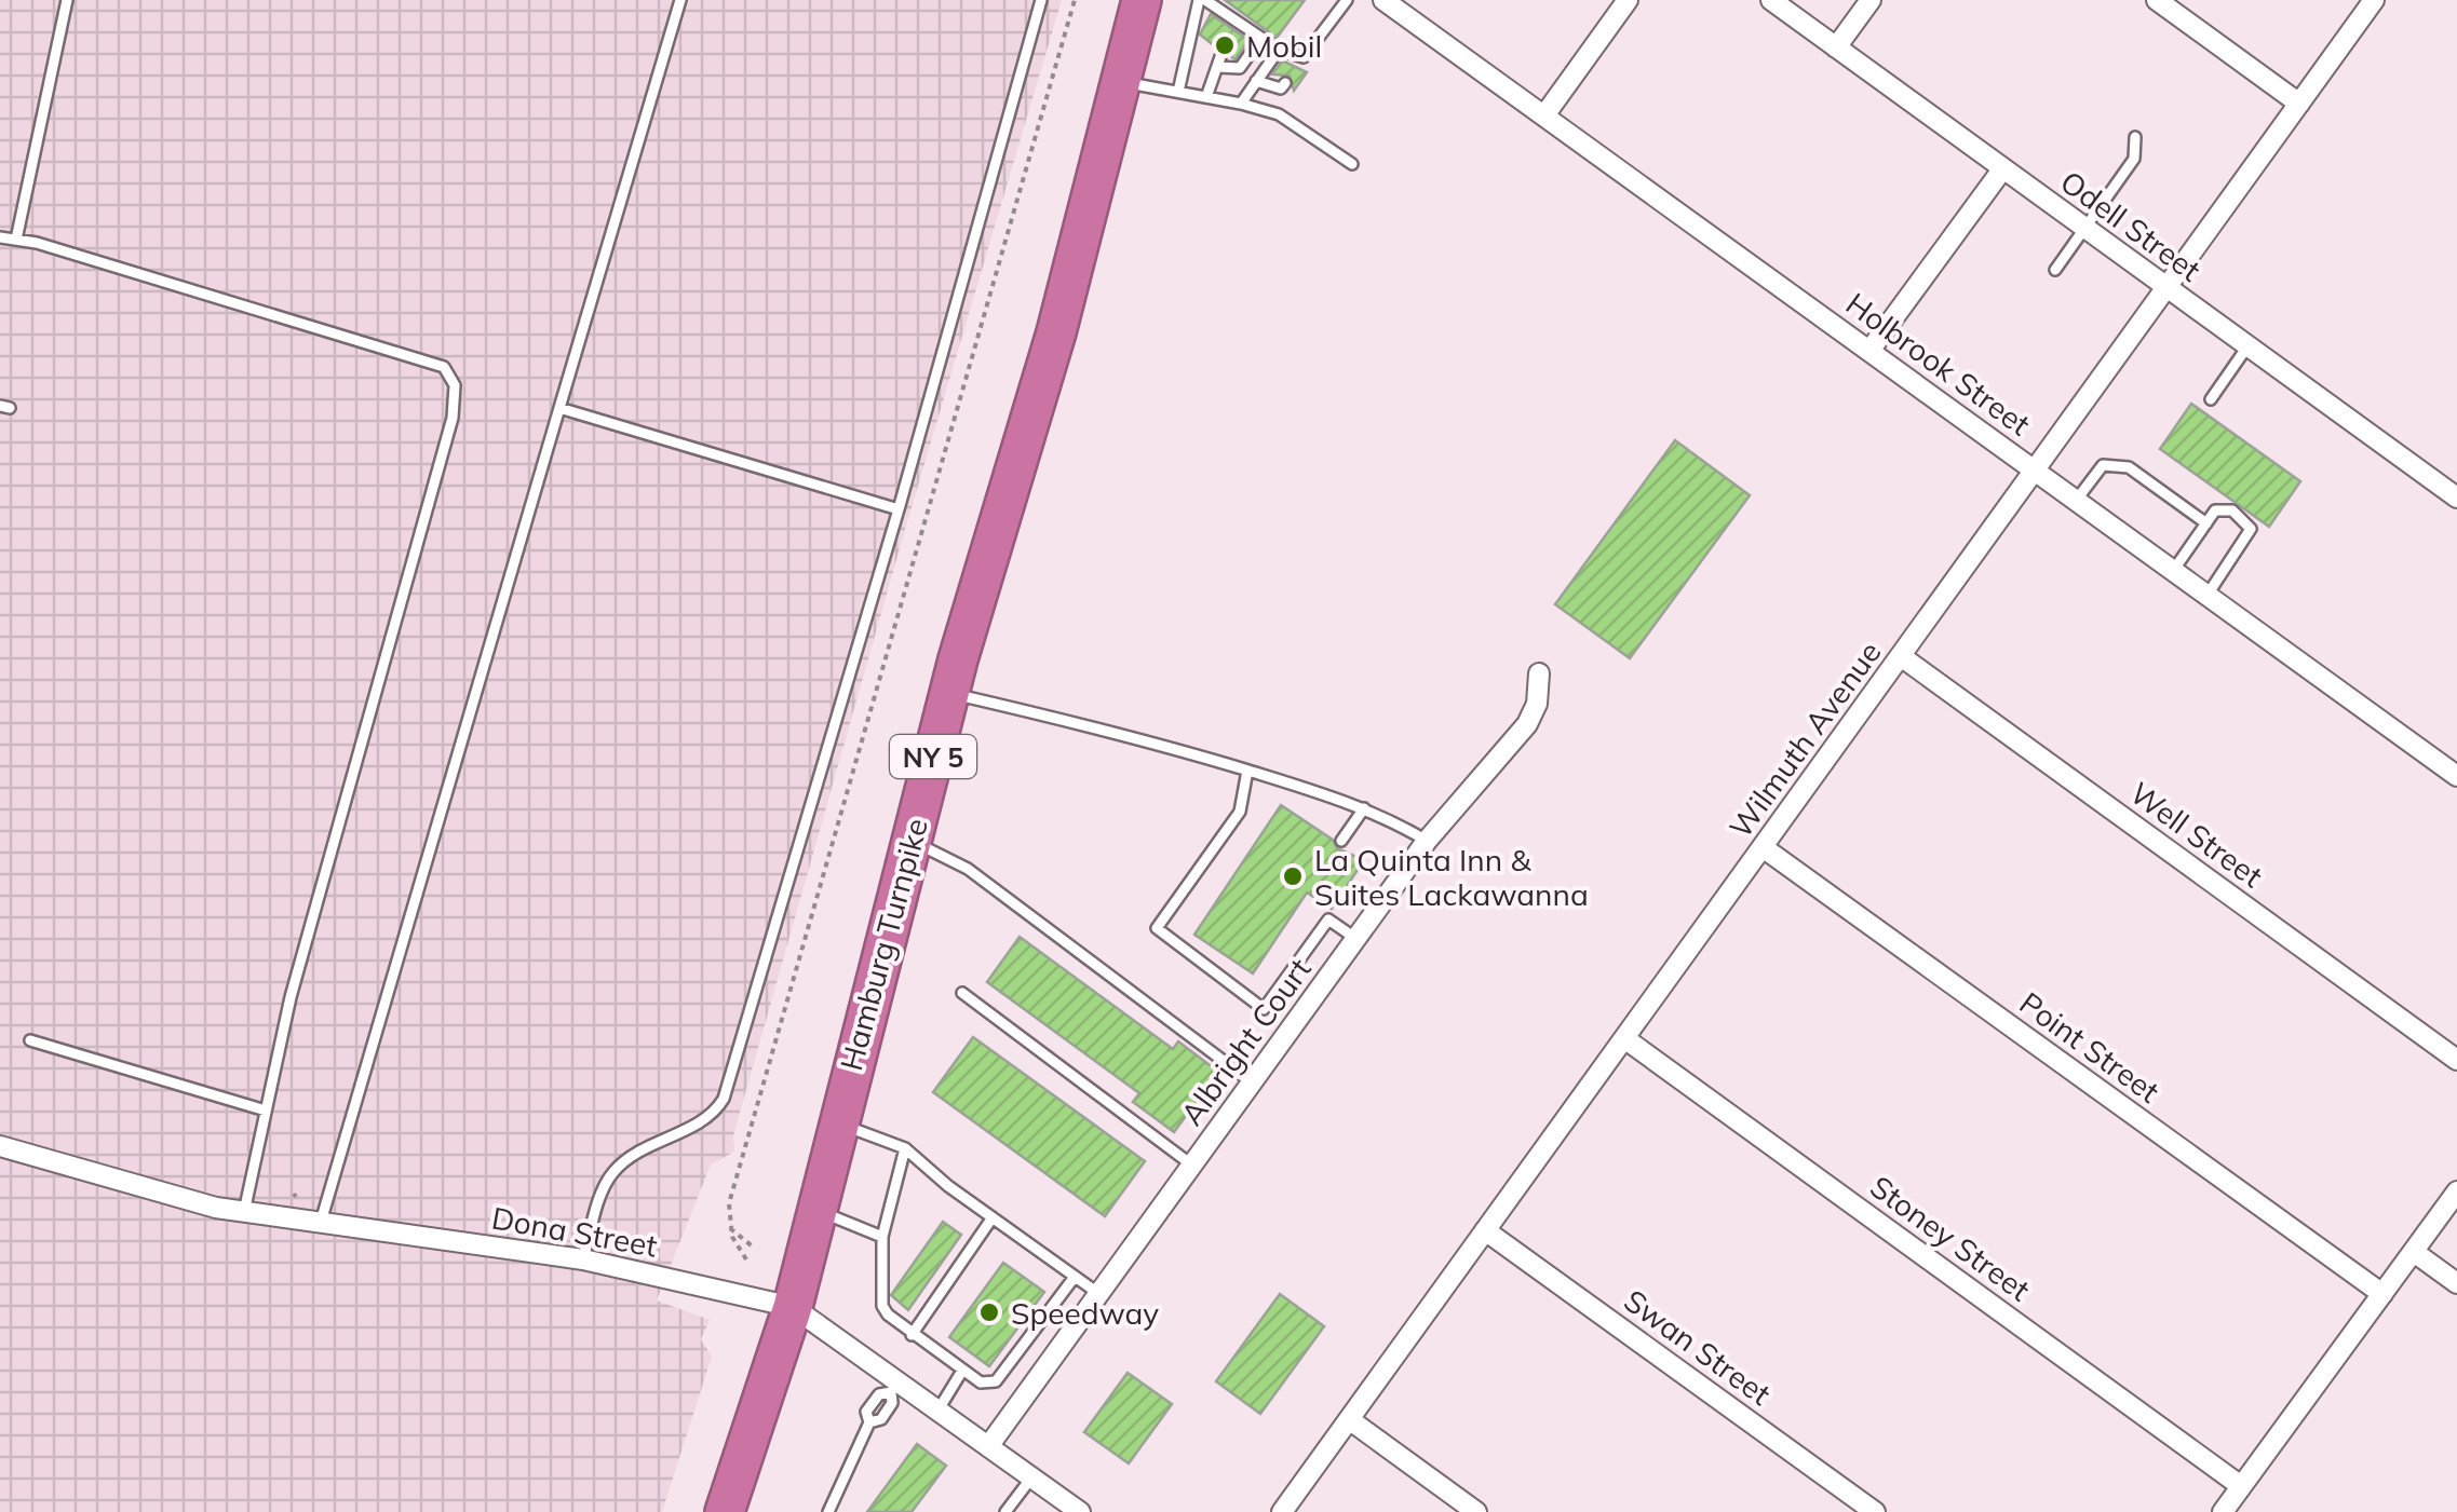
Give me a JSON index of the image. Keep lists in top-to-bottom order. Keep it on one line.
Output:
{"streets":{"highway":["NY 5","Hamburg Turnpike"],"street":["Odell Street","Holbrook Street","Wilmuth Avenue","Well Street","Albright Court","Point Street","Dona Street","Stoney Street","Swan Street"]},"crossings":[["Odell Street","Wilmuth Avenue"],["Holbrook Street","Wilmuth Avenue"],["Wilmuth Avenue","Well Street"],["Wilmuth Avenue","Point Street"],["Wilmuth Avenue","Stoney Street"],["Wilmuth Avenue","Swan Street"],["Hamburg Turnpike","Dona Street"],["Albright Court","Dona Street"]],"places":["Mobil","La Quinta Inn & Suites Lackawanna","Speedway"]}
